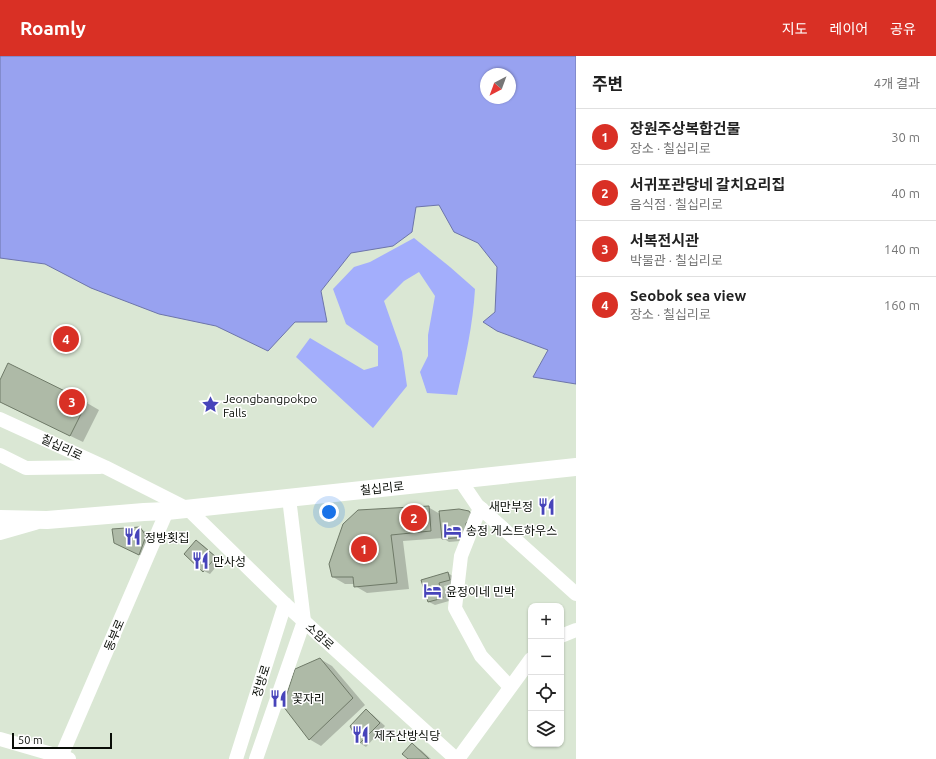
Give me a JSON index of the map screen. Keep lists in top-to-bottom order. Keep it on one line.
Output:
{"streets":{"main road":["칠십리로"],"street":["동부로","소암로","정방로"]},"crossings":[["칠십리로","동부로"],["칠십리로","소암로"],["소암로","정방로"]],"places":{"place":["Jeongbangpokpo Falls"],"restaurant":["새만부정","정방횟집","만사성","꽃자리","제주산방식당"],"hotel":["송정 게스트하우스","윤정이네 민박"]},"scale_bar":"50 m","north":"bottom left","page":{"header":"Roamly","nav":["지도","레이어","공유"],"heading":["주변","4개 결과"],"list":[{"mark":"1","name":"장원주상복합건물","note":"장소 · 칠십리로","value":"30 m"},{"mark":"2","name":"서귀포관당네 갈치요리집","note":"음식점 · 칠십리로","value":"40 m"},{"mark":"3","name":"서복전시관","note":"박물관 · 칠십리로","value":"140 m"},{"mark":"4","name":"Seobok sea view","note":"장소 · 칠십리로","value":"160 m"}],"pins":["4","3","2","1"],"map_buttons":["+","−"],"scale":"50 m"}}
